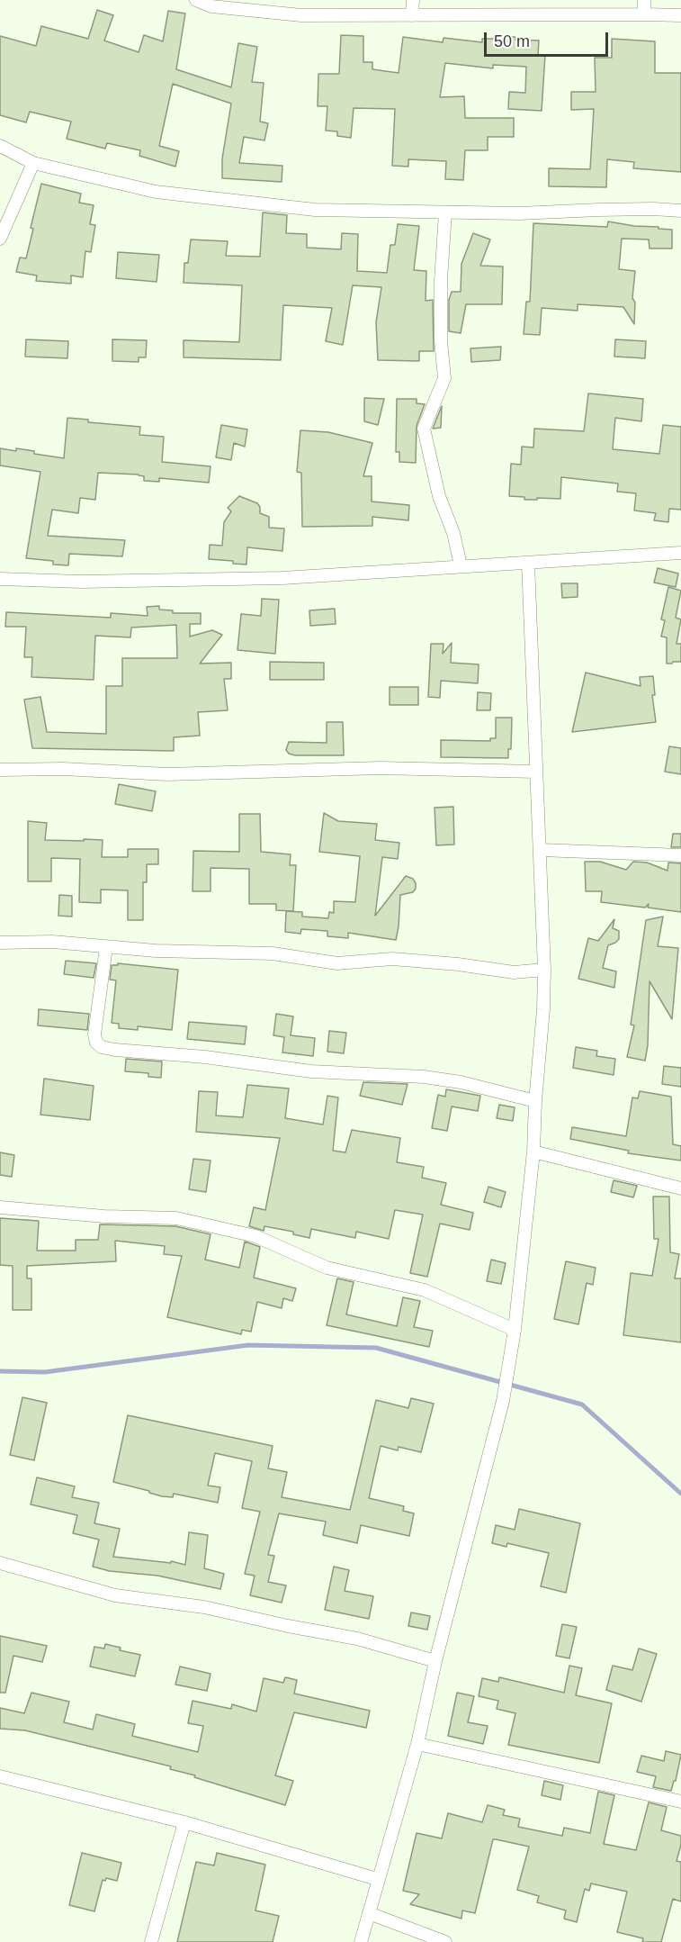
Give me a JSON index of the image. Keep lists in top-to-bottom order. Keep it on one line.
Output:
{"scale_bar":"50 m"}
